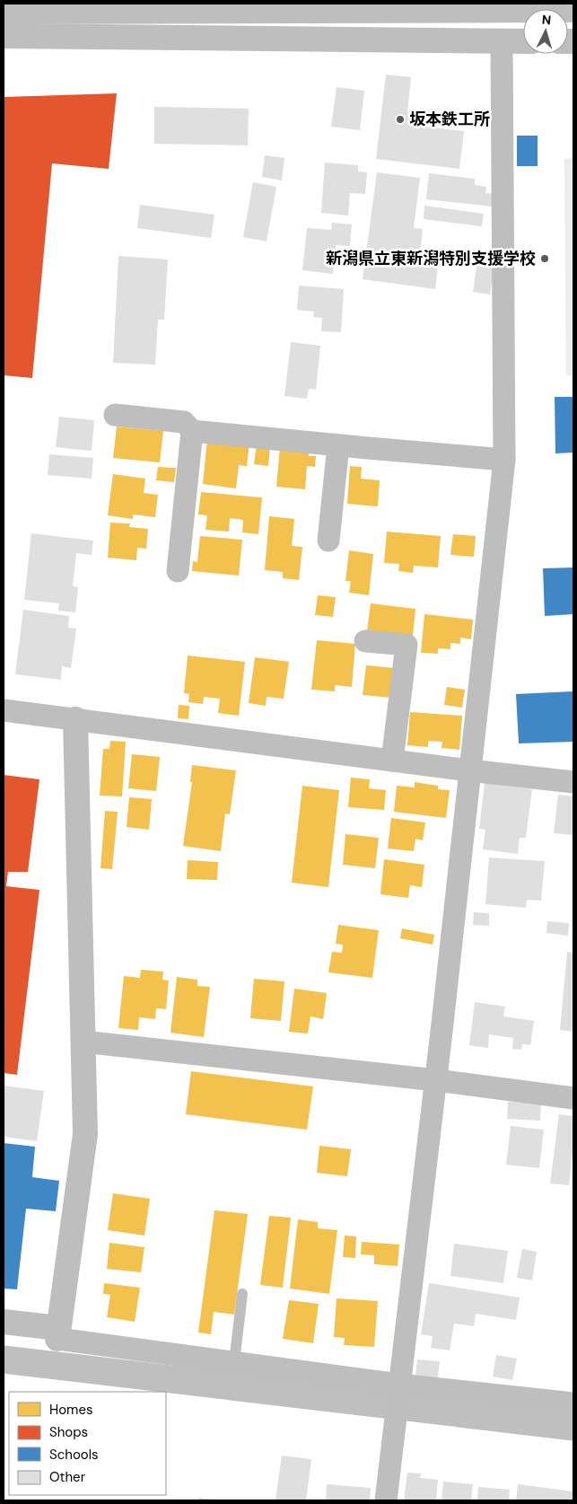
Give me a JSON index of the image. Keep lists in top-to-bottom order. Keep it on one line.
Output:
{"places":["坂本鉄工所","新潟県立東新潟特別支援学校"],"legend":["Homes","Shops","Schools","Other"],"north":"top"}
